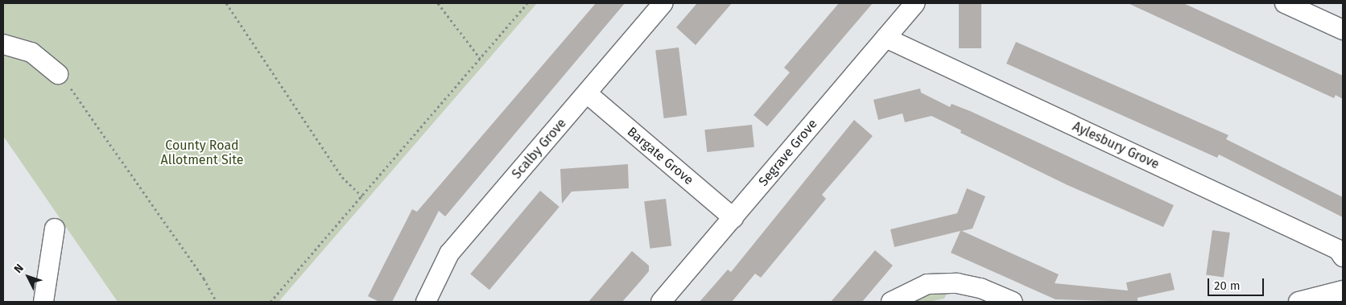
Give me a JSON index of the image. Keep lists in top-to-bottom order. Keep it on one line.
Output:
{"streets":{"street":["Aylesbury Grove","Scalby Grove","Segrave Grove","Bargate Grove"]},"crossings":[["Aylesbury Grove","Segrave Grove"],["Scalby Grove","Bargate Grove"],["Segrave Grove","Bargate Grove"]],"parks":["County Road Allotment Site"],"scale_bar":"20 m","north":"top left"}
